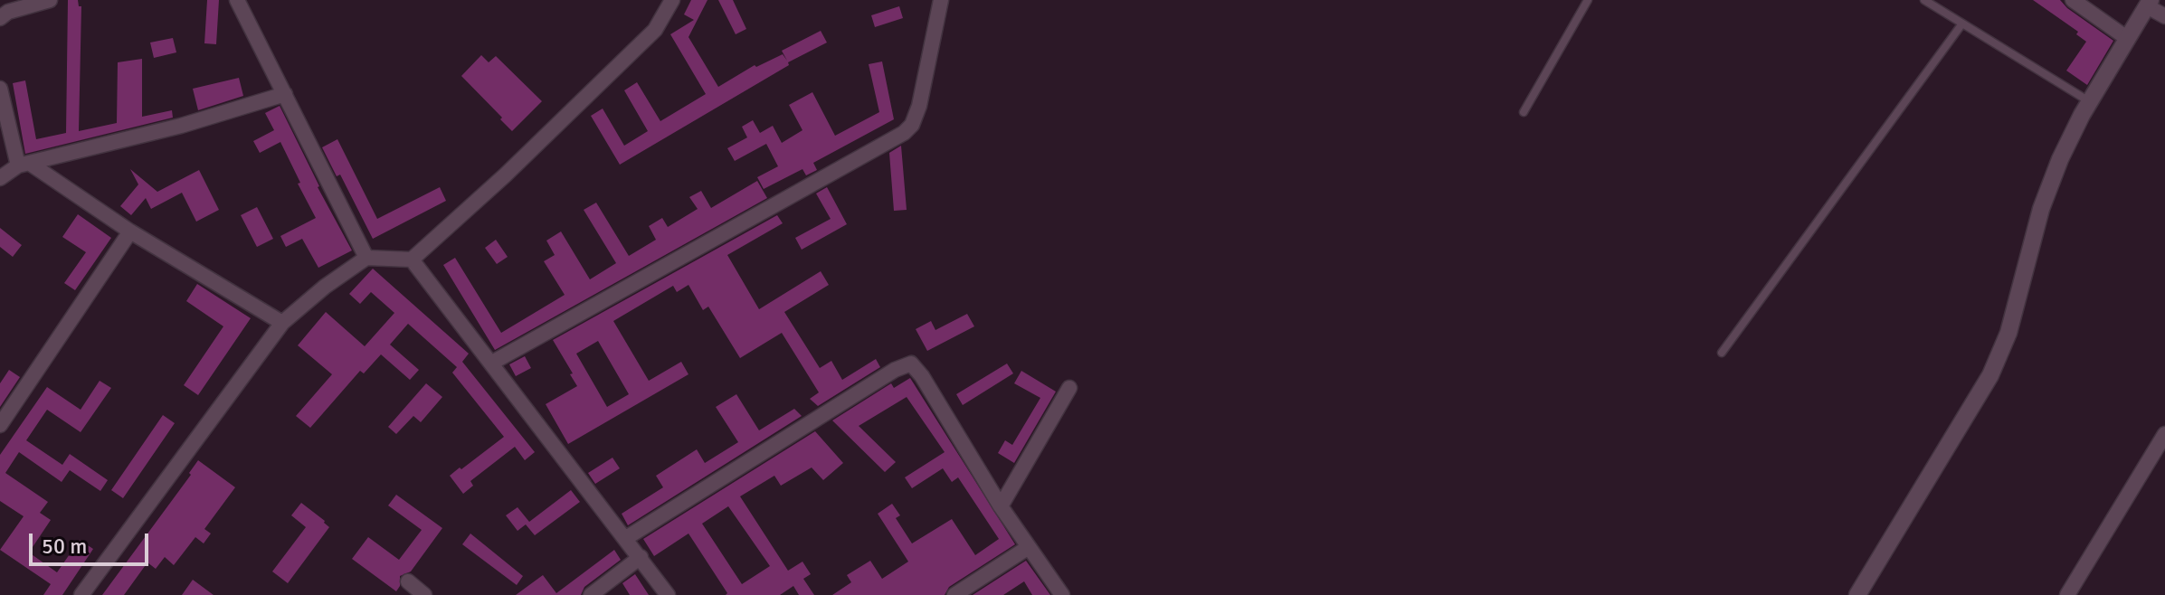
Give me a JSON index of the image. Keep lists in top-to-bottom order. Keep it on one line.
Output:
{"scale_bar":"50 m"}
